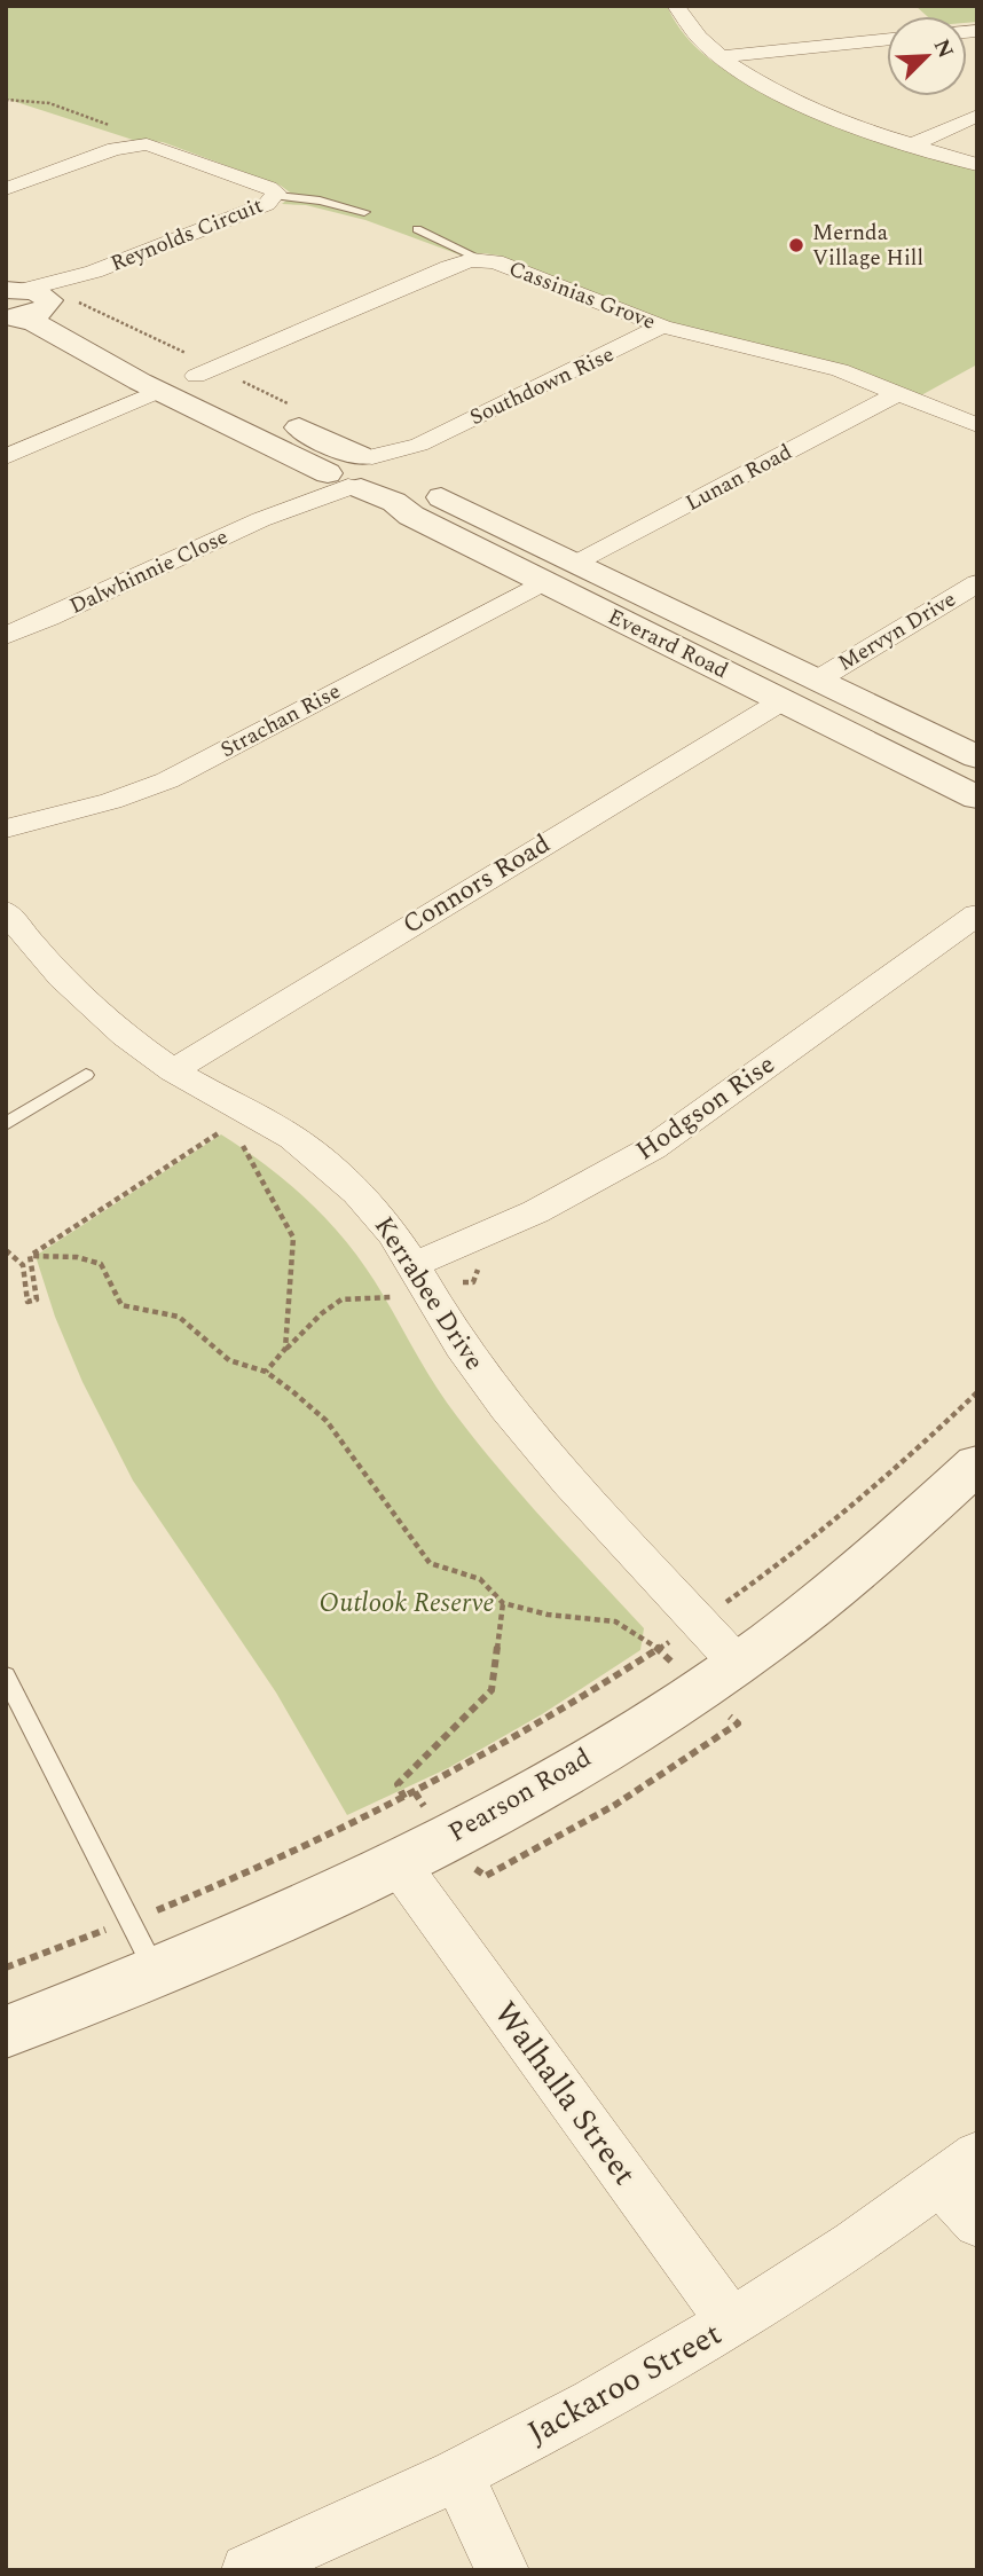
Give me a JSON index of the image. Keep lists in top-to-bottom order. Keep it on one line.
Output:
{"streets":{"street":["Reynolds Circuit","Cassinias Grove","Southdown Rise","Lunan Road","Dalwhinnie Close","Mervyn Drive","Everard Road","Strachan Rise","Connors Road","Hodgson Rise","Kerrabee Drive","Pearson Road","Walhalla Street","Jackaroo Street"]},"crossings":[["Reynolds Circuit","Everard Road"],["Cassinias Grove","Southdown Rise"],["Cassinias Grove","Lunan Road"],["Southdown Rise","Dalwhinnie Close"],["Southdown Rise","Everard Road"],["Lunan Road","Everard Road"],["Dalwhinnie Close","Everard Road"],["Mervyn Drive","Everard Road"],["Everard Road","Strachan Rise"],["Everard Road","Connors Road"],["Connors Road","Kerrabee Drive"],["Hodgson Rise","Kerrabee Drive"],["Kerrabee Drive","Pearson Road"],["Pearson Road","Walhalla Street"],["Walhalla Street","Jackaroo Street"]],"parks":["Outlook Reserve"],"places":["Mernda Village Hill"],"north":"top right"}
